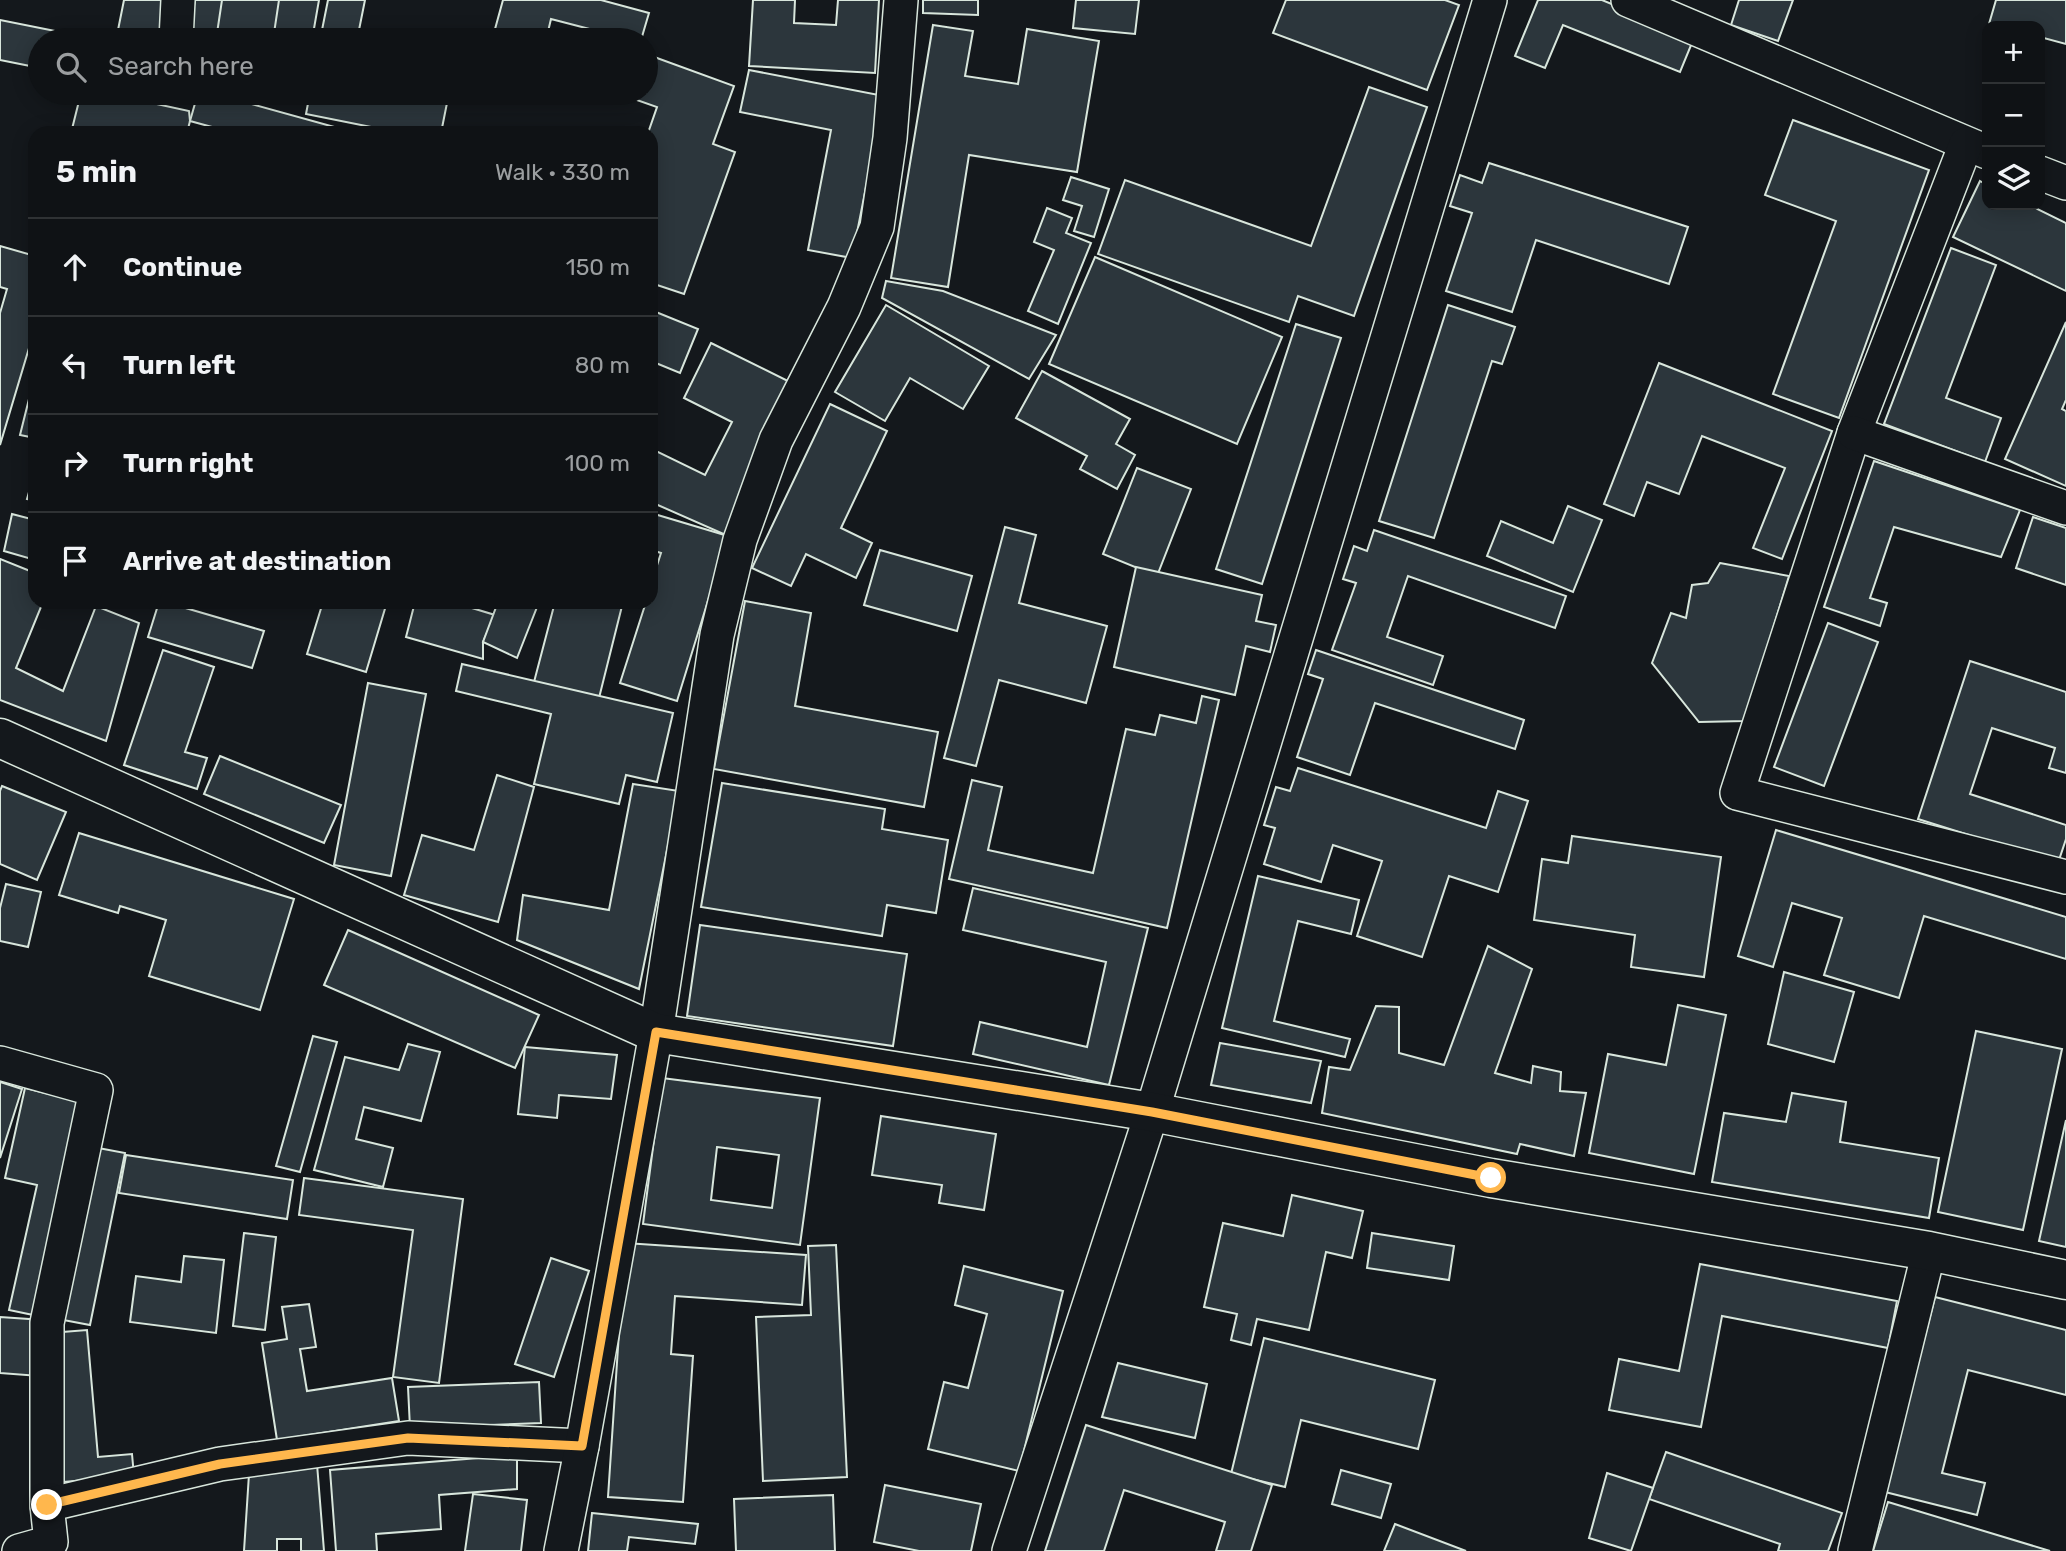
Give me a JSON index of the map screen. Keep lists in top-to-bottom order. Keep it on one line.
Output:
{"page":{"map_buttons":["+","−"],"search":"Search here","heading":["5 min","Walk · 330 m"],"list":[["Continue","150 m"],["Turn left","80 m"],["Turn right","100 m"],"Arrive at destination"]}}
